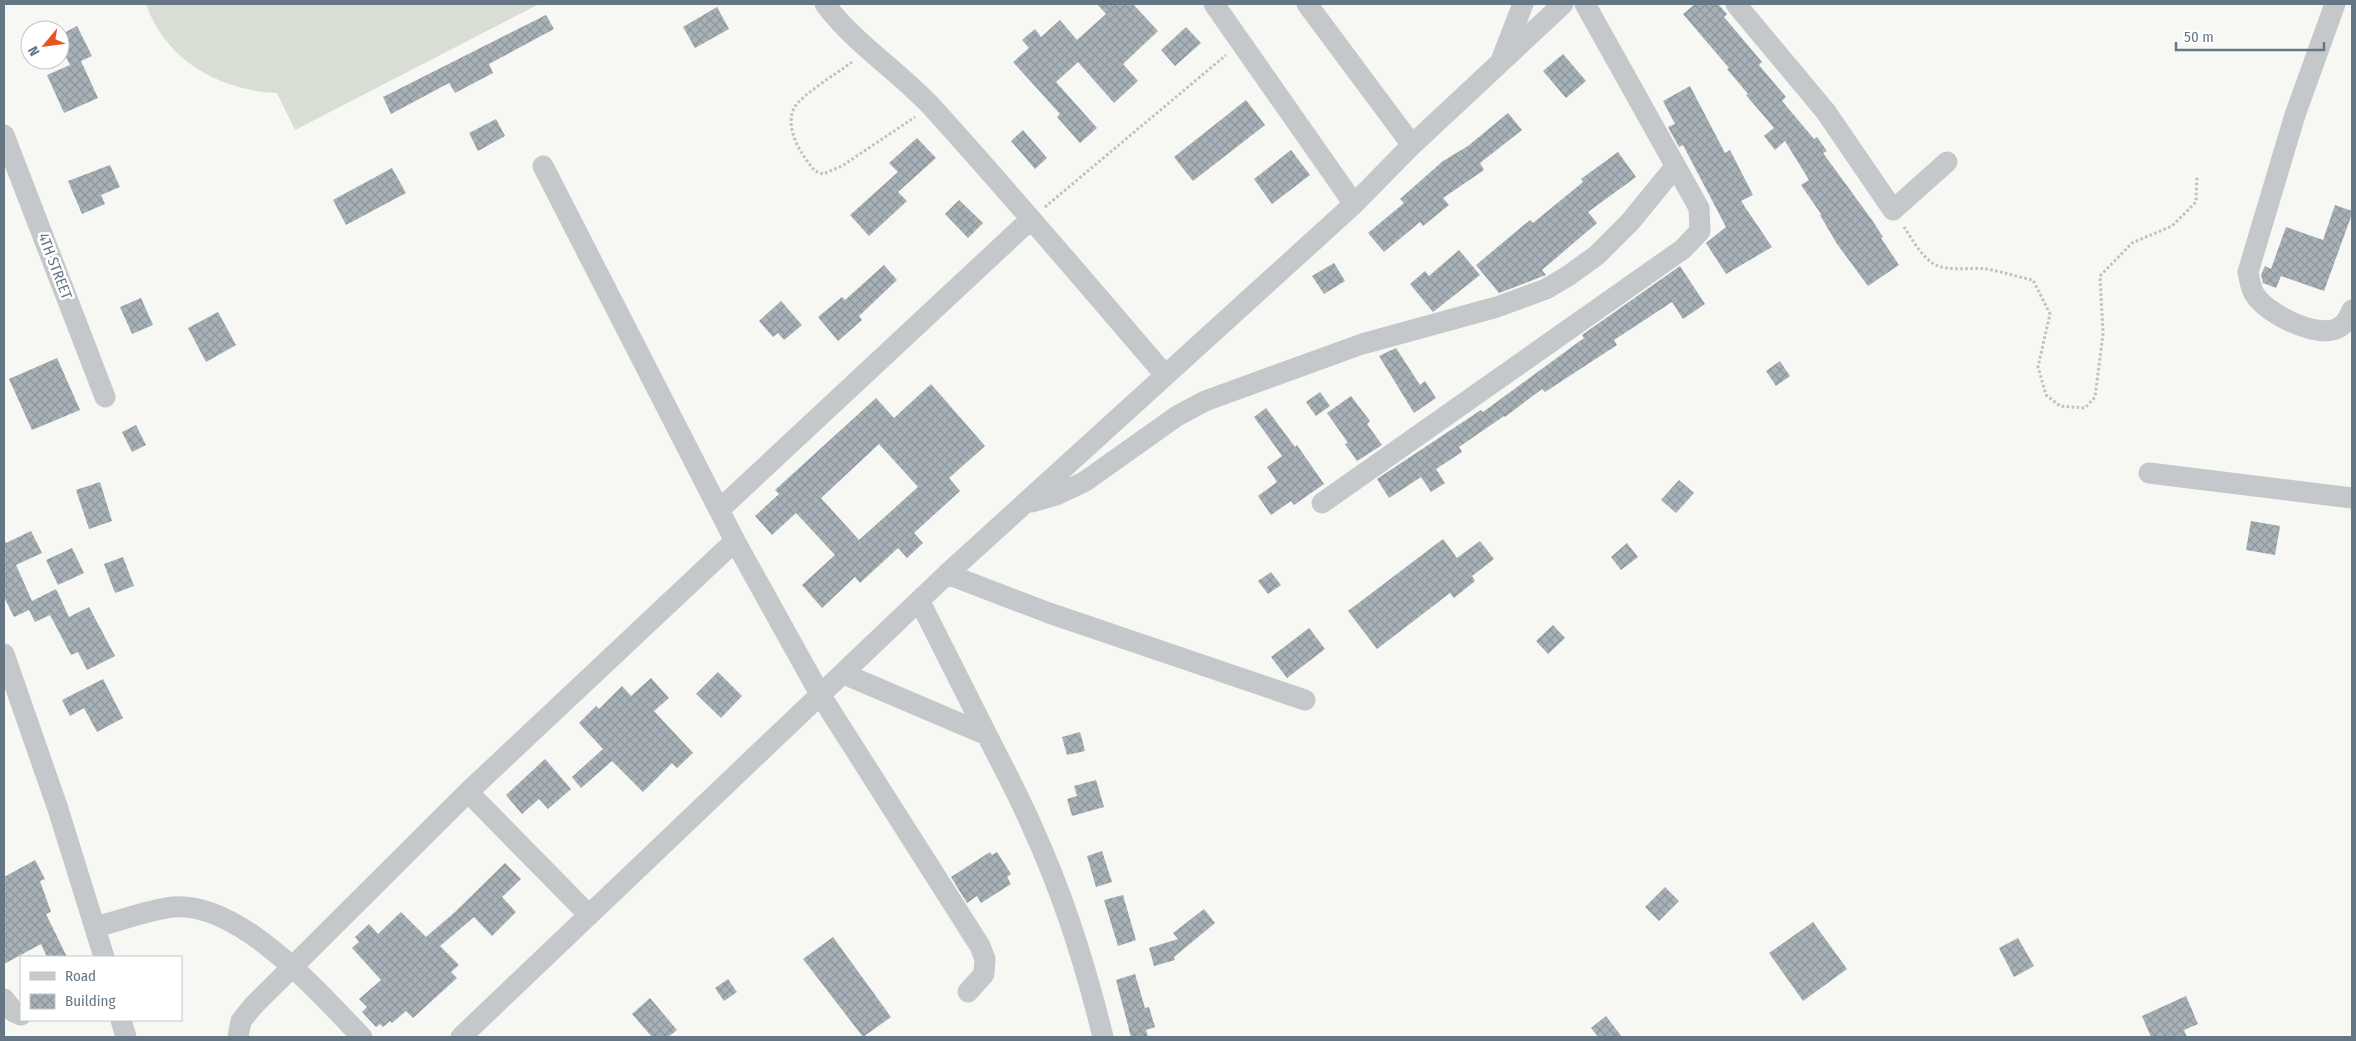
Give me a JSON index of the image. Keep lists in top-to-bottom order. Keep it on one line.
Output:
{"streets":{"street":["4TH STREET"]},"legend":["Road","Building"],"scale_bar":"50 m","north":"bottom left"}
